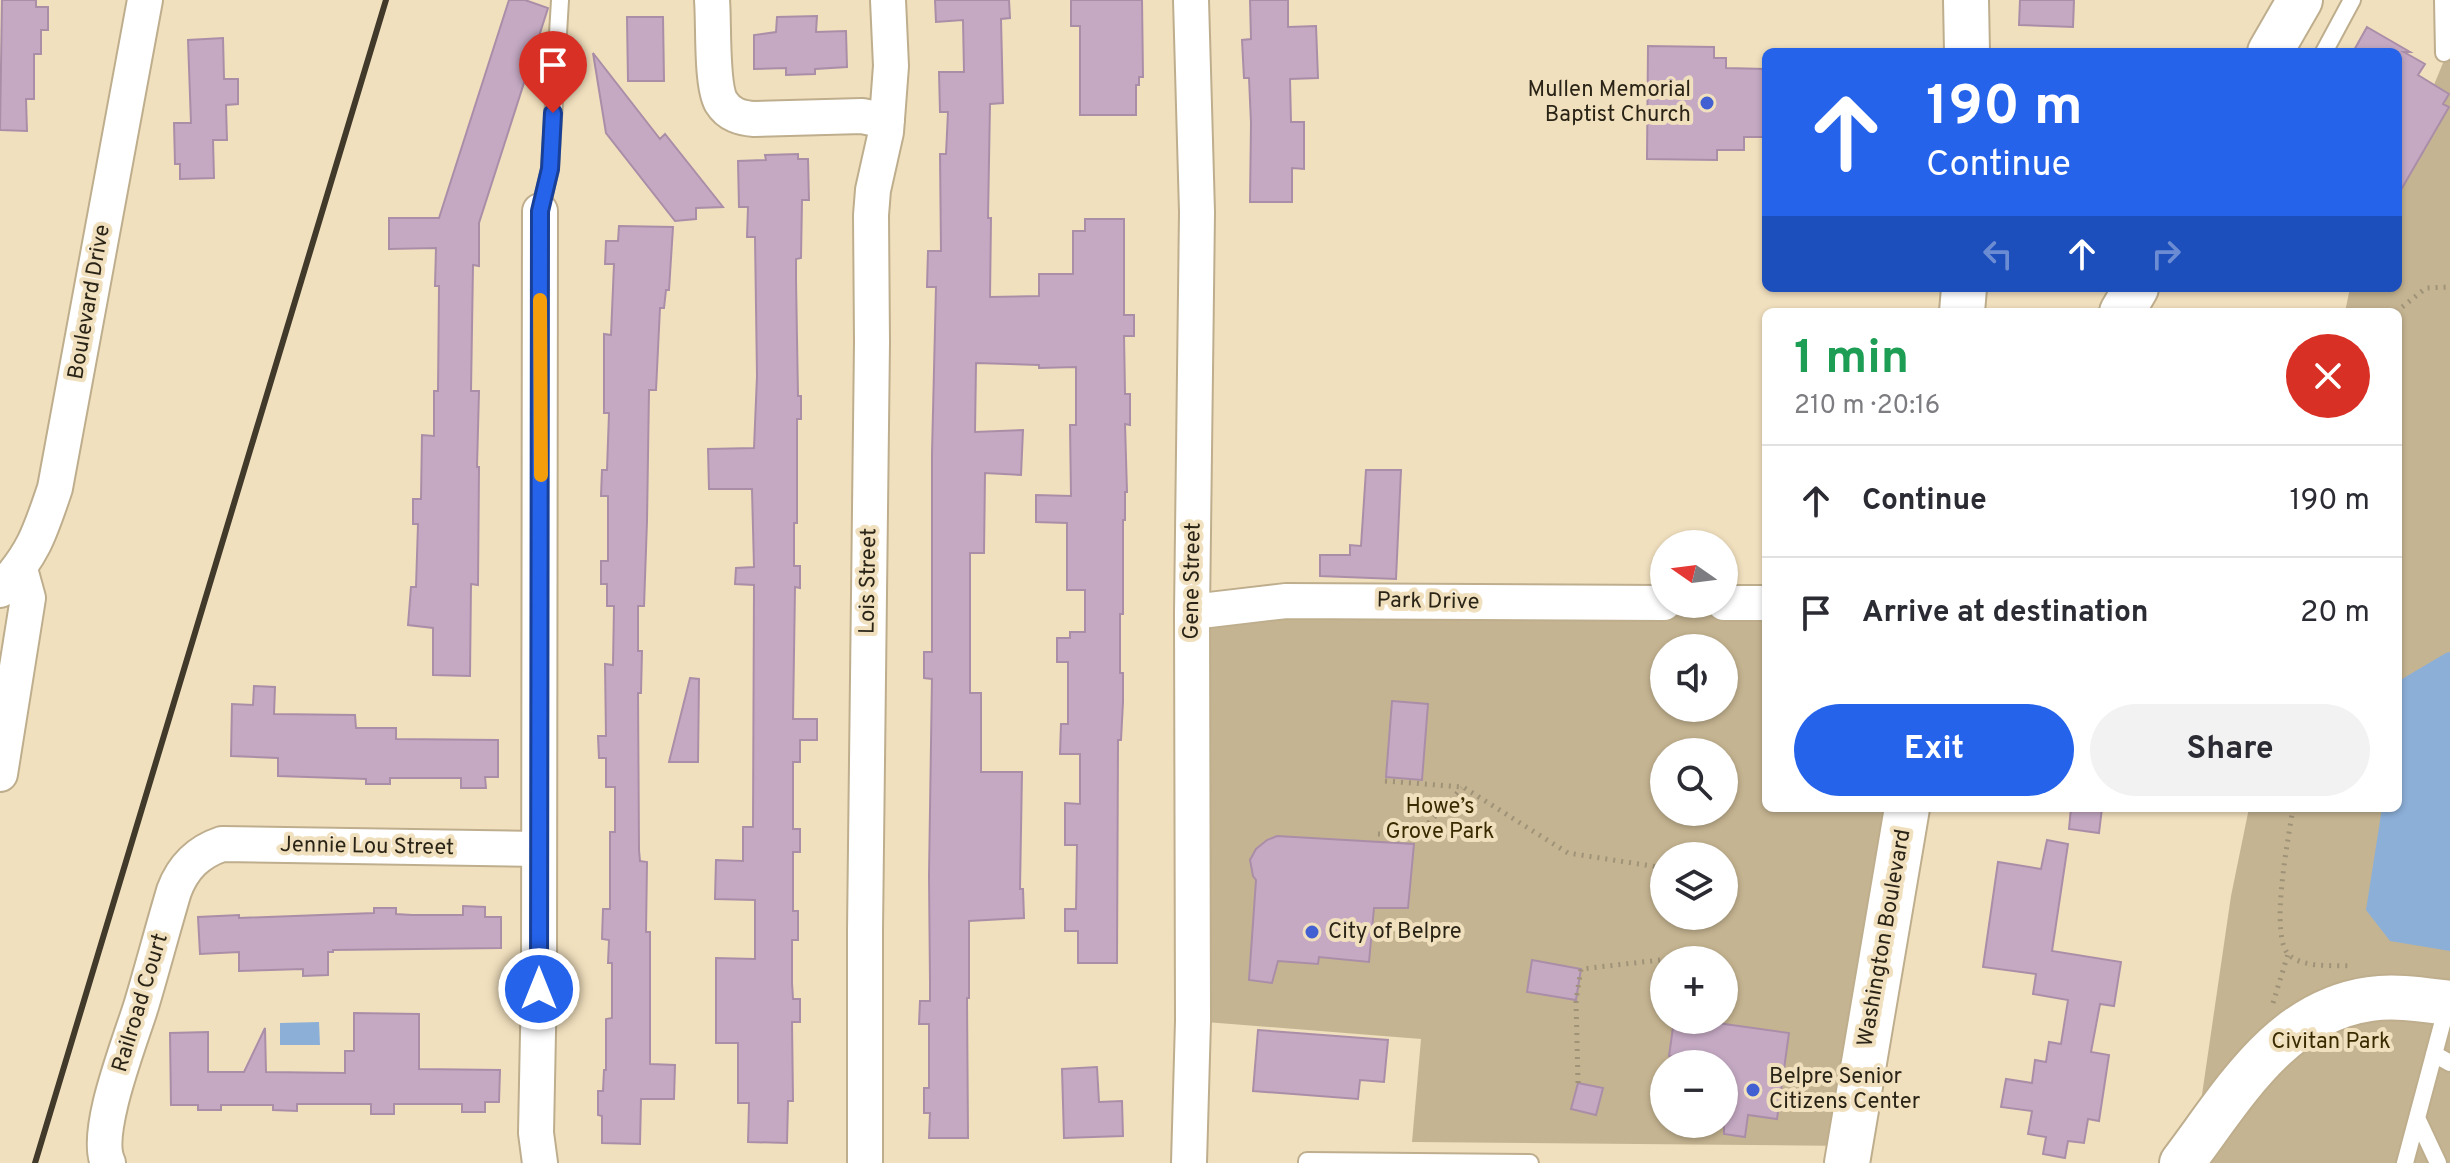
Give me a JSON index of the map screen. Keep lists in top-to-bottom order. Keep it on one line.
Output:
{"streets":{"main road":["Washington Boulevard"],"street":["Boulevard Drive","Lois Street","Gene Street","Park Drive","Jennie Lou Street","Railroad Court"]},"crossings":[["Gene Street","Park Drive"],["Jennie Lou Street","Railroad Court"]],"parks":["Howe’s Grove Park","Civitan Park"],"places":["Mullen Memorial Baptist Church","City of Belpre","Belpre Senior Citizens Center"],"north":"left","page":{"turn":["190 m","Continue"],"heading":["1 min","210 m · 20:16"],"list":[{"name":"Continue","value":"190 m"},{"name":"Arrive at destination","value":"20 m"}],"map_buttons":["+","−"],"buttons":["Exit","Share"]}}
